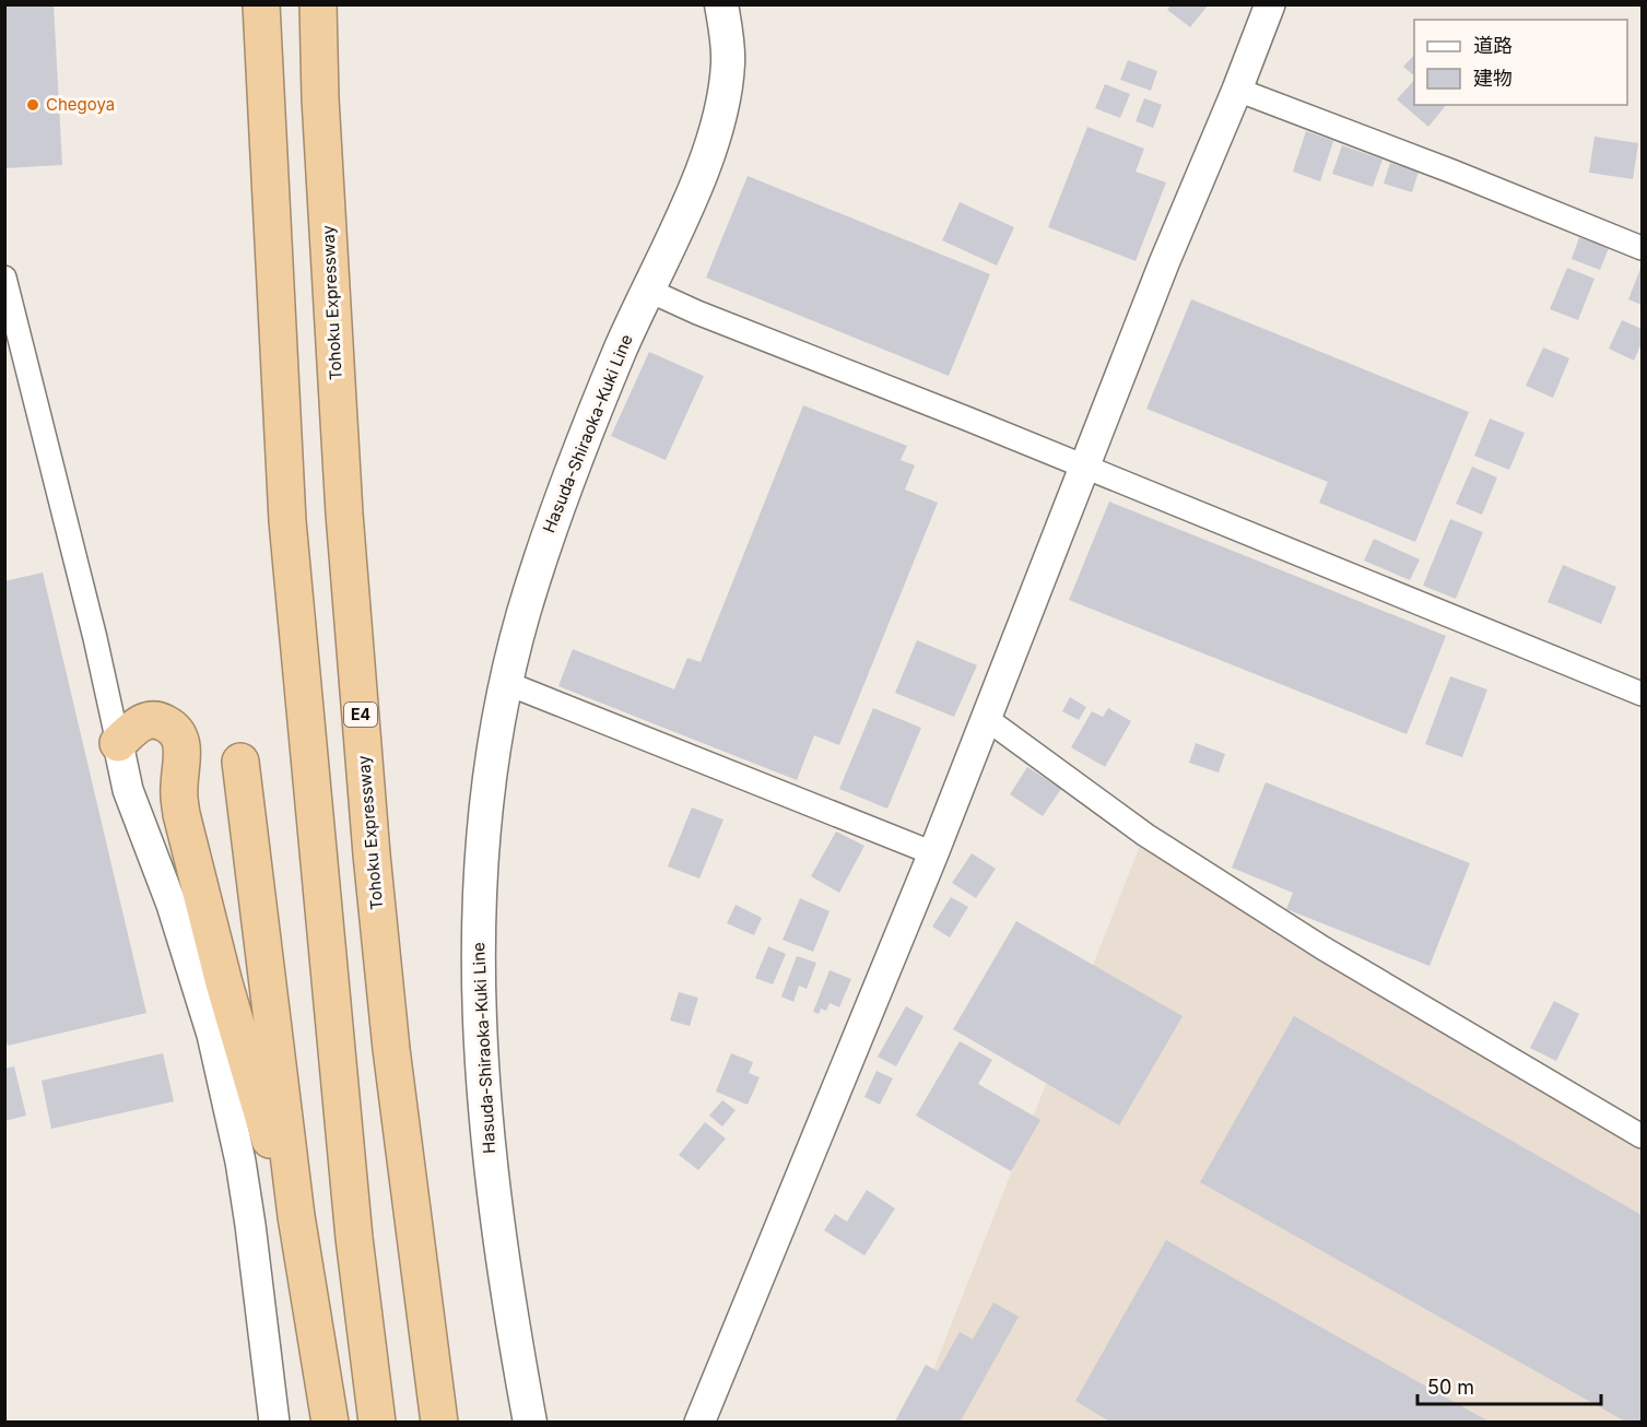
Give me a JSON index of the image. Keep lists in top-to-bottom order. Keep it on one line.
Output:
{"streets":{"highway":["Tohoku Expressway","E4"],"main road":["Hasuda-Shiraoka-Kuki Line"]},"places":["Chegoya"],"legend":["道路","建物"],"scale_bar":"50 m"}
